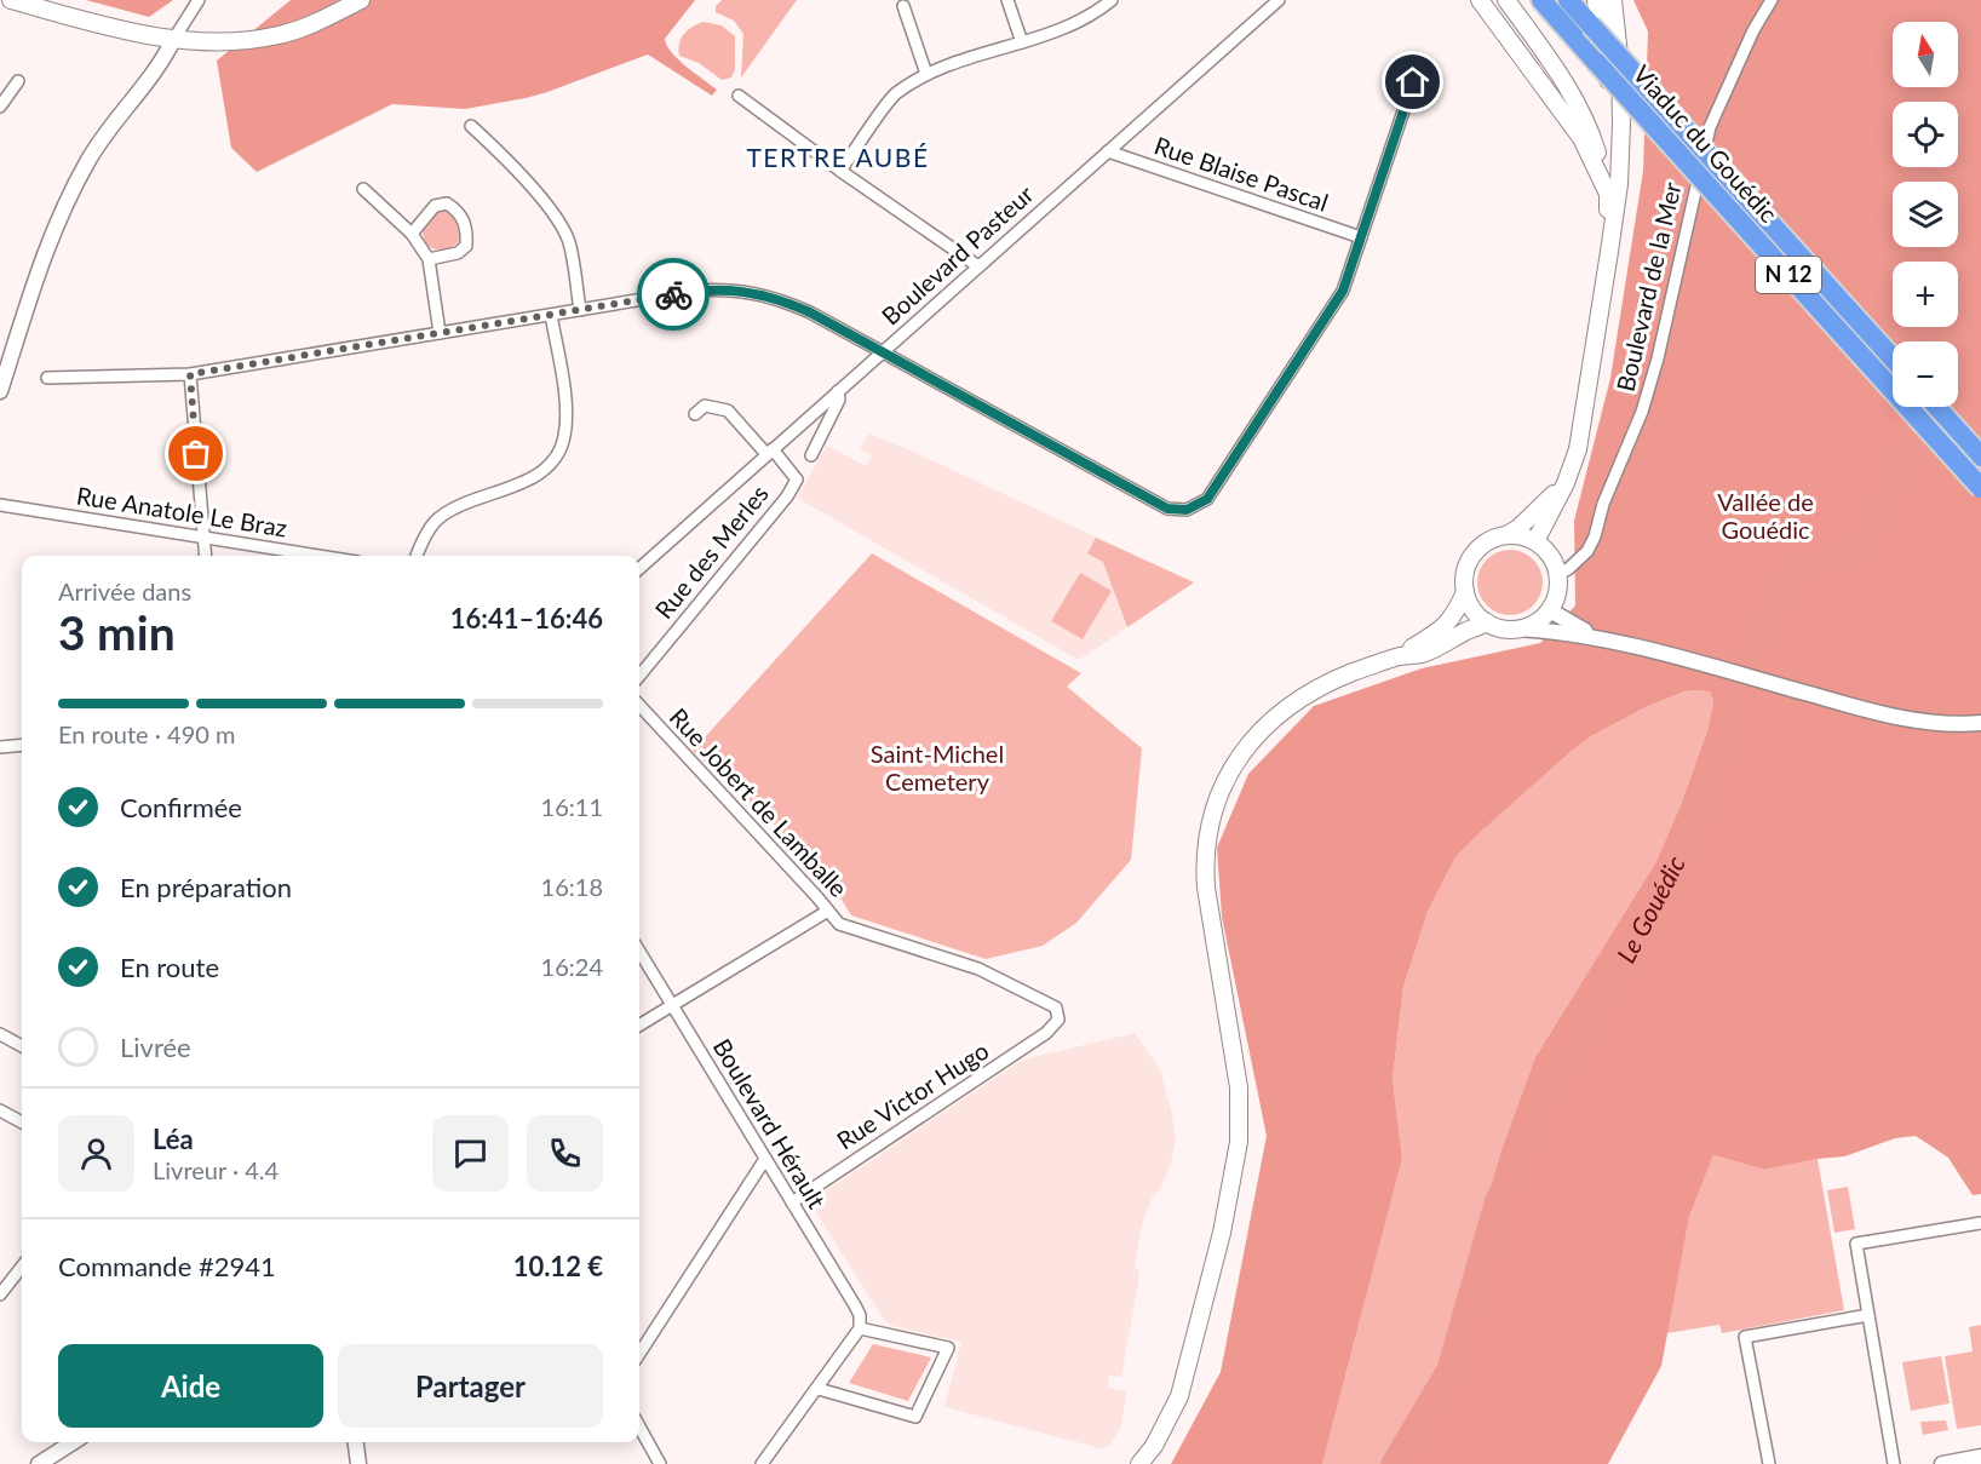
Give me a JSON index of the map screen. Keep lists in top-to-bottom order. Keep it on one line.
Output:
{"streets":{"highway":["Viaduc du Gouédic","N 12"],"street":["Rue Blaise Pascal","Boulevard Pasteur","Boulevard de la Mer","Rue Anatole Le Braz","Rue des Merles","Rue Jobert de Lamballe","Rue Victor Hugo","Boulevard Hérault"]},"crossings":[["Rue Blaise Pascal","Boulevard Pasteur"],["Boulevard Pasteur","Rue des Merles"],["Rue Jobert de Lamballe","Rue Victor Hugo"],["Rue Victor Hugo","Boulevard Hérault"]],"districts":["TERTRE AUBÉ"],"water":["Le Gouédic"],"parks":["Vallée de Gouédic","Saint-Michel Cemetery"],"north":"top","page":{"map_buttons":["+","−"],"heading":["3 min","Arrivée dans","16:41–16:46"],"panel":["Léa","Livreur · 4.4","Commande #2941","10.12 €"],"bar":"En route · 490 m","list":[["Confirmée","16:11"],["En préparation","16:18"],["En route","16:24"],"Livrée"],"buttons":["Aide","Partager"]}}
